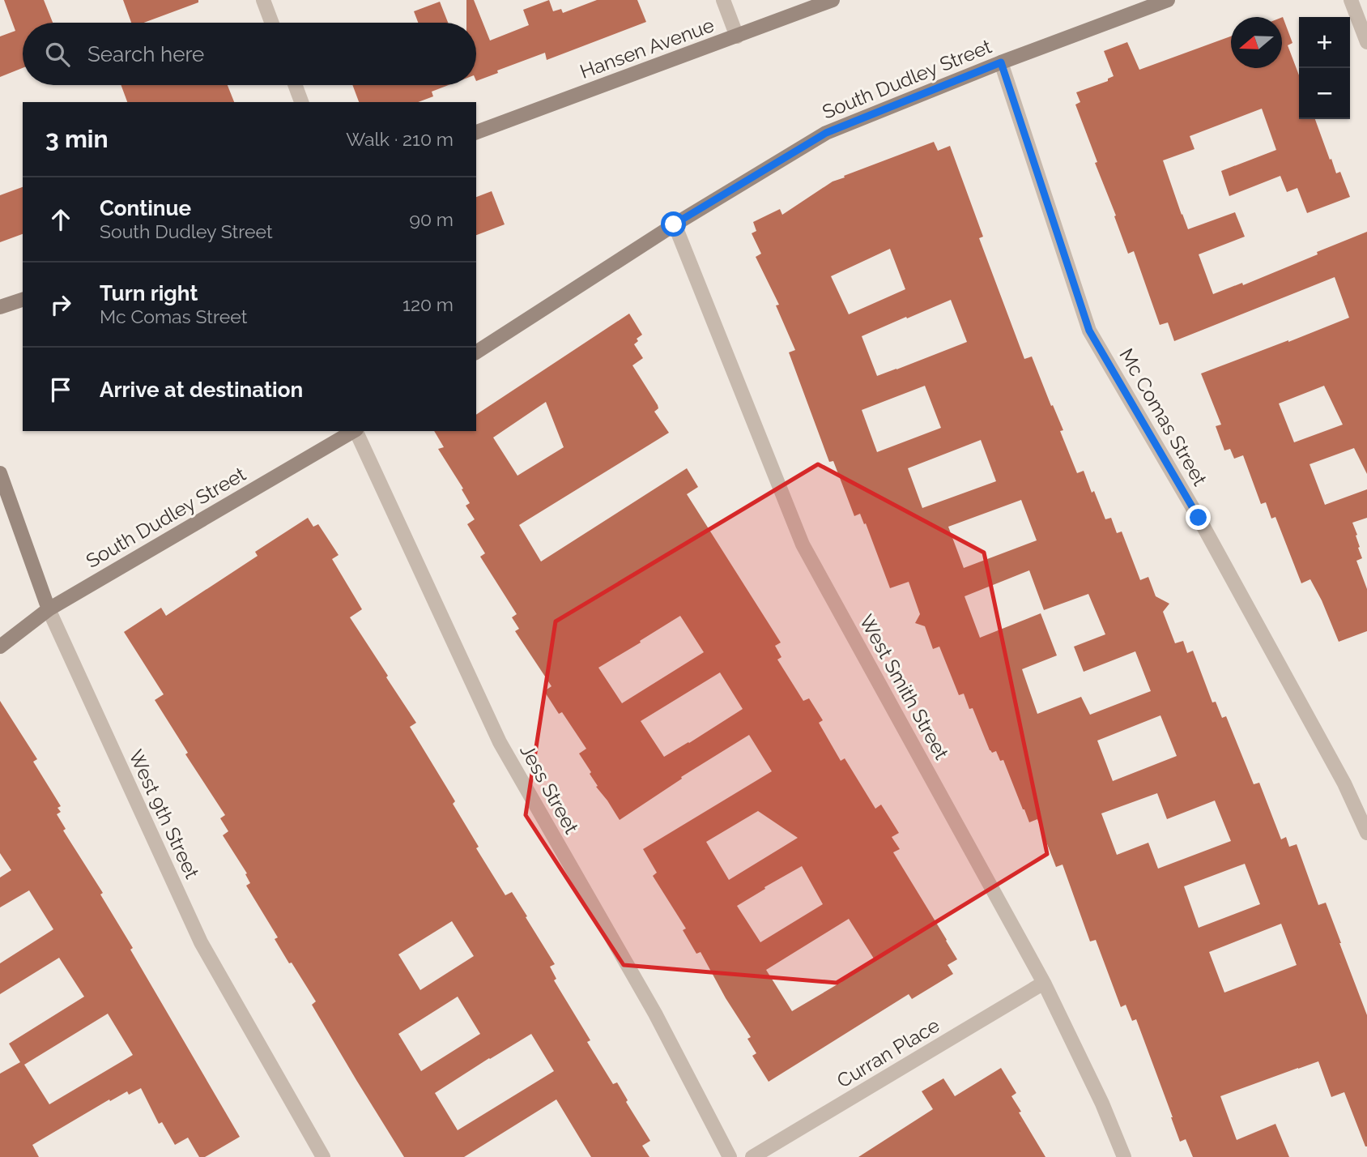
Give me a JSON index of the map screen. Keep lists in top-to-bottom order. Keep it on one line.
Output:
{"streets":{"street":["Hansen Avenue","South Dudley Street","Mc Comas Street","West Smith Street","Jess Street","West 9th Street","Curran Place"]},"crossings":[["South Dudley Street","Mc Comas Street"],["South Dudley Street","West Smith Street"],["South Dudley Street","West 9th Street"],["West Smith Street","Curran Place"]],"north":"left","page":{"map_buttons":["+","−"],"search":"Search here","heading":["3 min","Walk · 210 m"],"list":[["Continue","South Dudley Street","90 m"],["Turn right","Mc Comas Street","120 m"],"Arrive at destination"]}}
